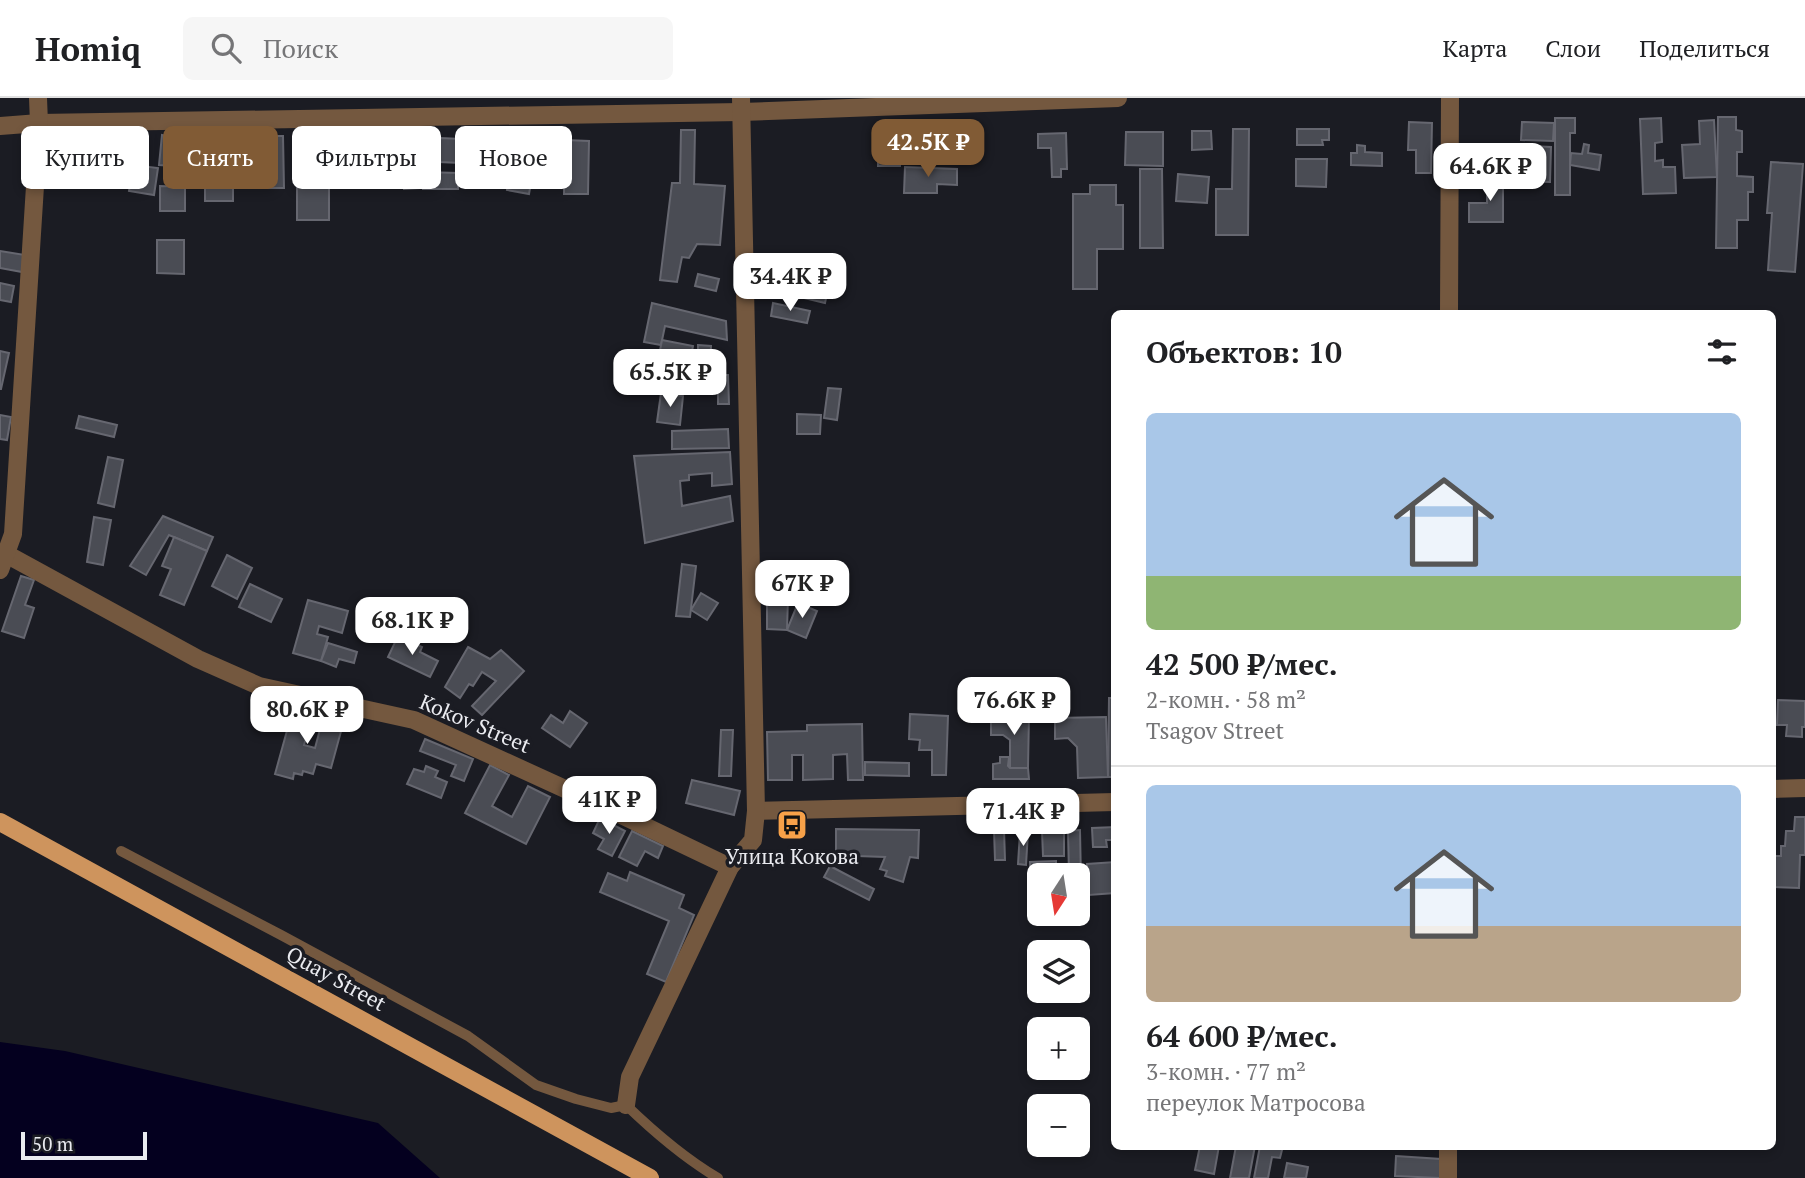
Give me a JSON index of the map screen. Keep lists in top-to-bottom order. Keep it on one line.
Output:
{"streets":{"main road":["Quay Street"],"street":["Kokov Street"]},"places":{"bus stop":["Улица Кокова"]},"scale_bar":"50 m","north":"bottom","page":{"header":"Homiq","search":"Поиск","nav":["Карта","Слои","Поделиться"],"price":["42.5K ₽","64.6K ₽","34.4K ₽","65.5K ₽","67K ₽","68.1K ₽","76.6K ₽","80.6K ₽","41K ₽","71.4K ₽"],"chip":["Купить","Снять","Фильтры","Новое"],"heading":"Объектов: 10","list":[{"name":"42 500 ₽/мес.","note":"2-комн. · 58 m² · Tsagov Street"},{"name":"64 600 ₽/мес.","note":"3-комн. · 77 m² · переулок Матросова"}],"map_buttons":["+","−"],"scale":"50 m"}}
